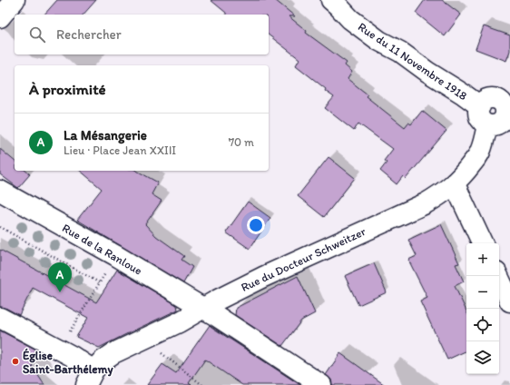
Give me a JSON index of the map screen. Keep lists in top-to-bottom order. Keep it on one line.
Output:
{"streets":{"street":["Rue du 11 Novembre 1918","Rue de la Ranloue","Rue du Docteur Schweitzer"]},"crossings":[["Rue du 11 Novembre 1918","Rue du Docteur Schweitzer"],["Rue de la Ranloue","Rue du Docteur Schweitzer"]],"places":["Église Saint-Barthélemy"],"page":{"search":"Rechercher","heading":"À proximité","list":[{"mark":"A","name":"La Mésangerie","note":"Lieu · Place Jean XXIII","value":"70 m"}],"map_buttons":["+","−"],"pins":"A"}}
